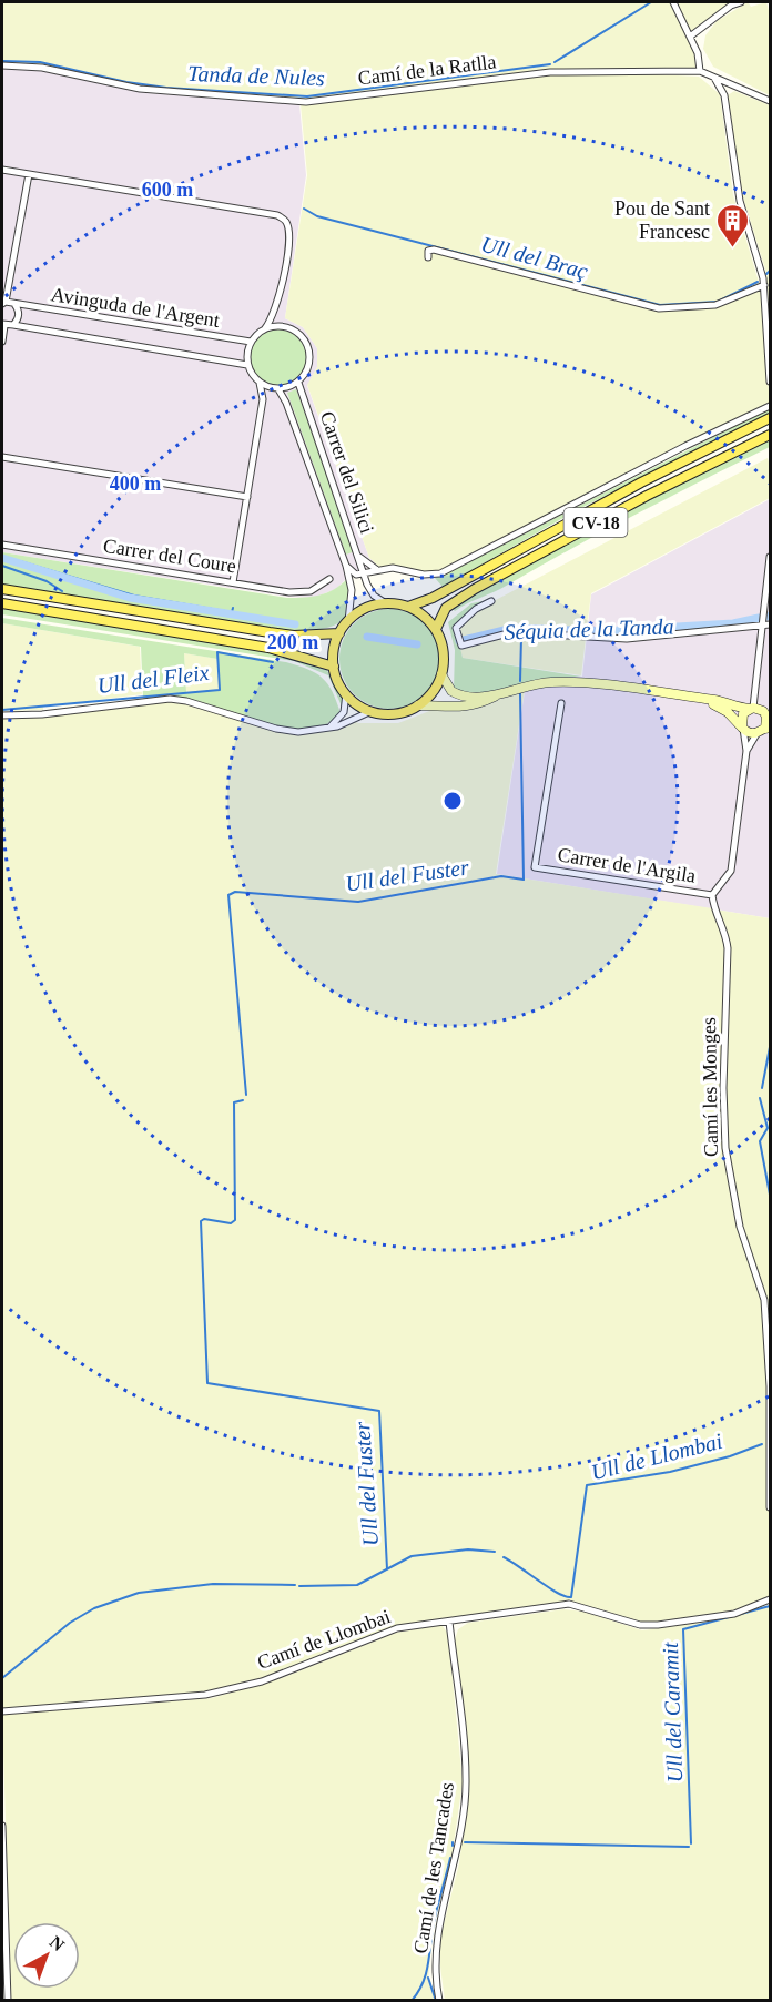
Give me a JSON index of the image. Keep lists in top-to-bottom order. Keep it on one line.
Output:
{"streets":{"main road":["CV-18"],"street":["Camí de la Ratlla","Avinguda de l'Argent","Carrer del Silici","Carrer del Coure","Carrer de l'Argila","Camí les Monges","Camí de Llombai","Camí de les Tancades"]},"crossings":[["Avinguda de l'Argent","Carrer del Silici"],["Carrer del Silici","CV-18"],["Carrer de l'Argila","Camí les Monges"],["Camí de Llombai","Camí de les Tancades"]],"water":["Tanda de Nules","Ull del Braç","Séquia de la Tanda","Ull del Fleix","Ull del Fuster","Ull de Llombai","Ull del Caramit"],"places":{"building":["Pou de Sant Francesc"]},"north":"top right","rings":["600 m","400 m","200 m"]}
